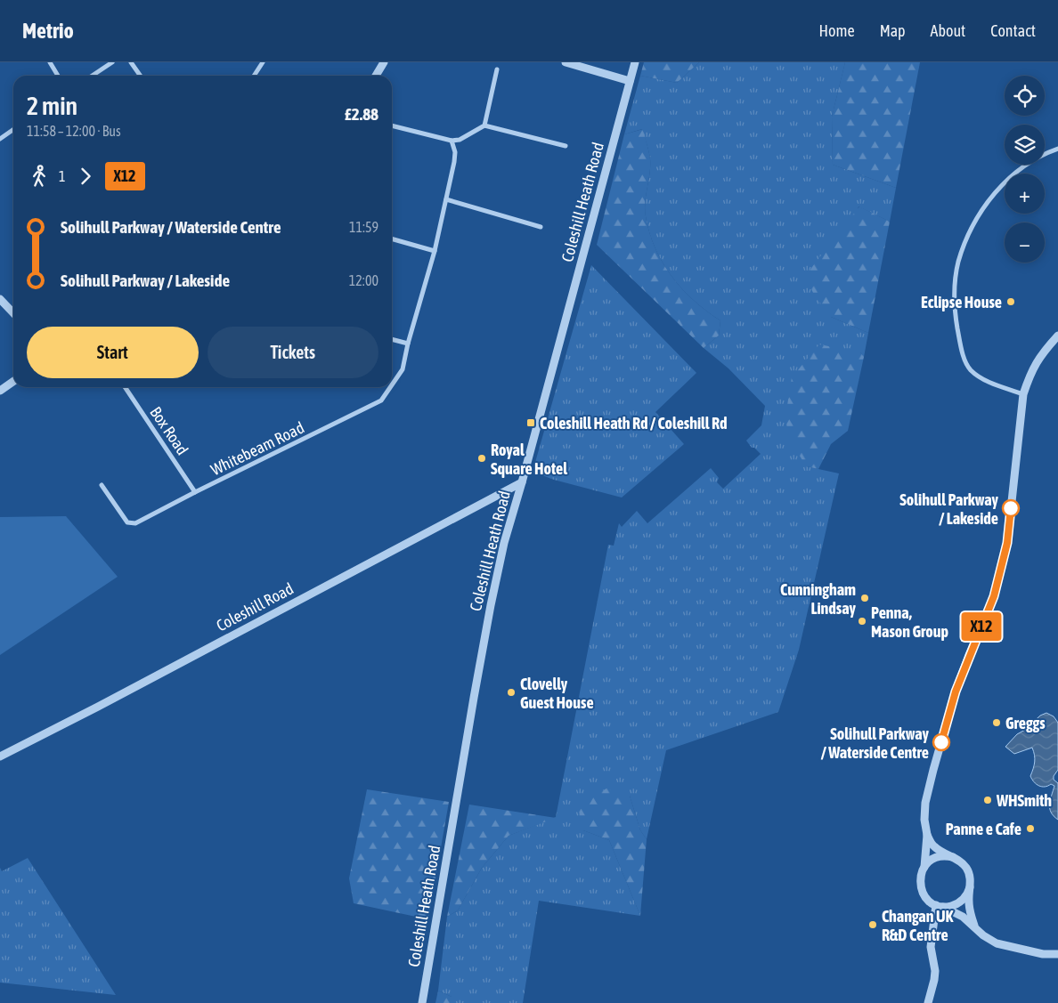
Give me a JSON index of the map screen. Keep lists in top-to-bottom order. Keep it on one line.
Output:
{"streets":{"street":["Coleshill Heath Road","Box Road","Whitebeam Road","Coleshill Road"]},"crossings":[["Coleshill Heath Road","Coleshill Road"],["Box Road","Whitebeam Road"]],"places":{"other":["Eclipse House","Royal Square Hotel","Solihull Parkway / Lakeside","Cunningham Lindsay","Penna, Mason Group","Clovelly Guest House","Greggs","Solihull Parkway / Waterside Centre","WHSmith","Panne e Cafe","Changan UK R&D Centre"],"transit":["Coleshill Heath Rd / Coleshill Rd"]},"lines":["bus line X12"],"page":{"header":"Metrio","nav":["Home","Map","About","Contact"],"on_map":"X12","map_buttons":["+","−"],"heading":["2 min","11:58 – 12:00 · Bus","£2.88"],"legs":["1","X12"],"list":[{"name":"Solihull Parkway / Waterside Centre","value":"11:59"},{"name":"Solihull Parkway / Lakeside","value":"12:00"}],"buttons":["Start","Tickets"]}}
